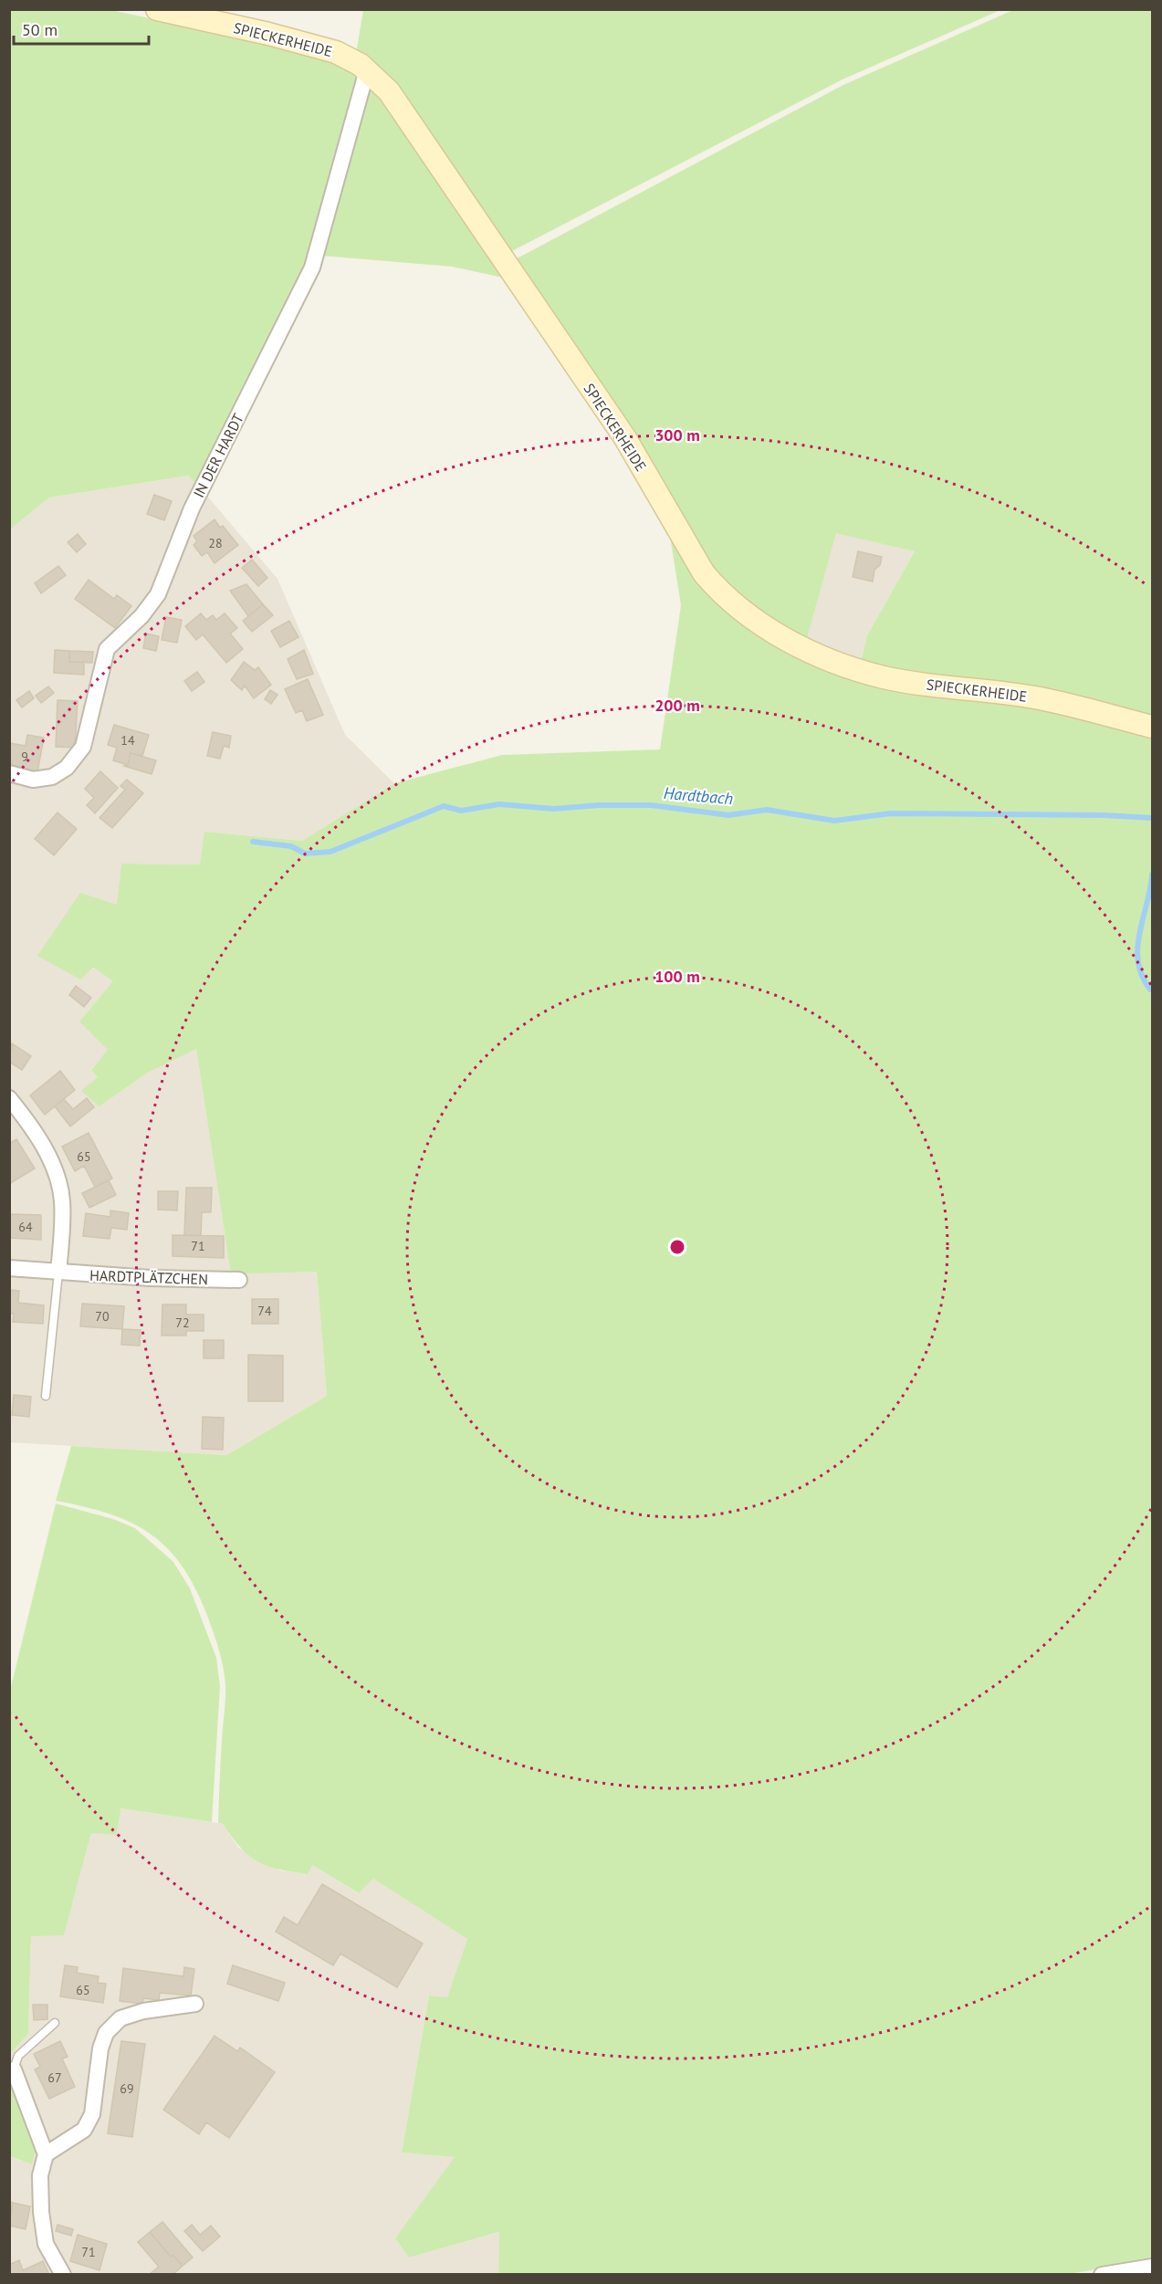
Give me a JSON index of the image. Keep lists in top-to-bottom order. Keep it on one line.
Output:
{"streets":{"main road":["SPIECKERHEIDE"],"street":["IN DER HARDT","HARDTPLÄTZCHEN"]},"crossings":[["SPIECKERHEIDE","IN DER HARDT"]],"water":["Hardtbach"],"house_numbers":["28","14","9","65","64","71","74","70","72","65","67","69","71"],"scale_bar":"50 m","rings":["300 m","200 m","100 m"]}
